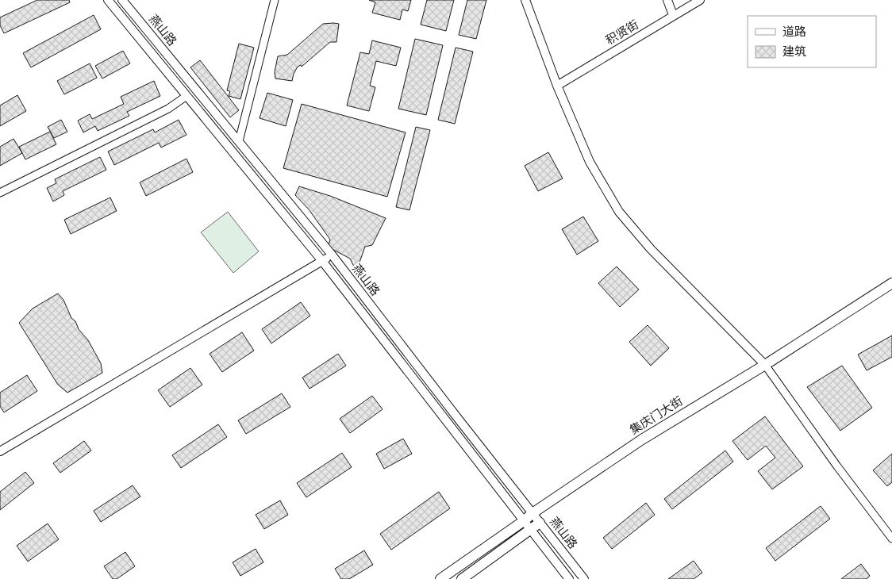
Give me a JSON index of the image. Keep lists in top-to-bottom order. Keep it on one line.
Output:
{"streets":{"main road":["集庆门大街"],"street":["燕山路","积贤街"]},"crossings":[["燕山路","集庆门大街"]],"legend":["道路","建筑"]}
